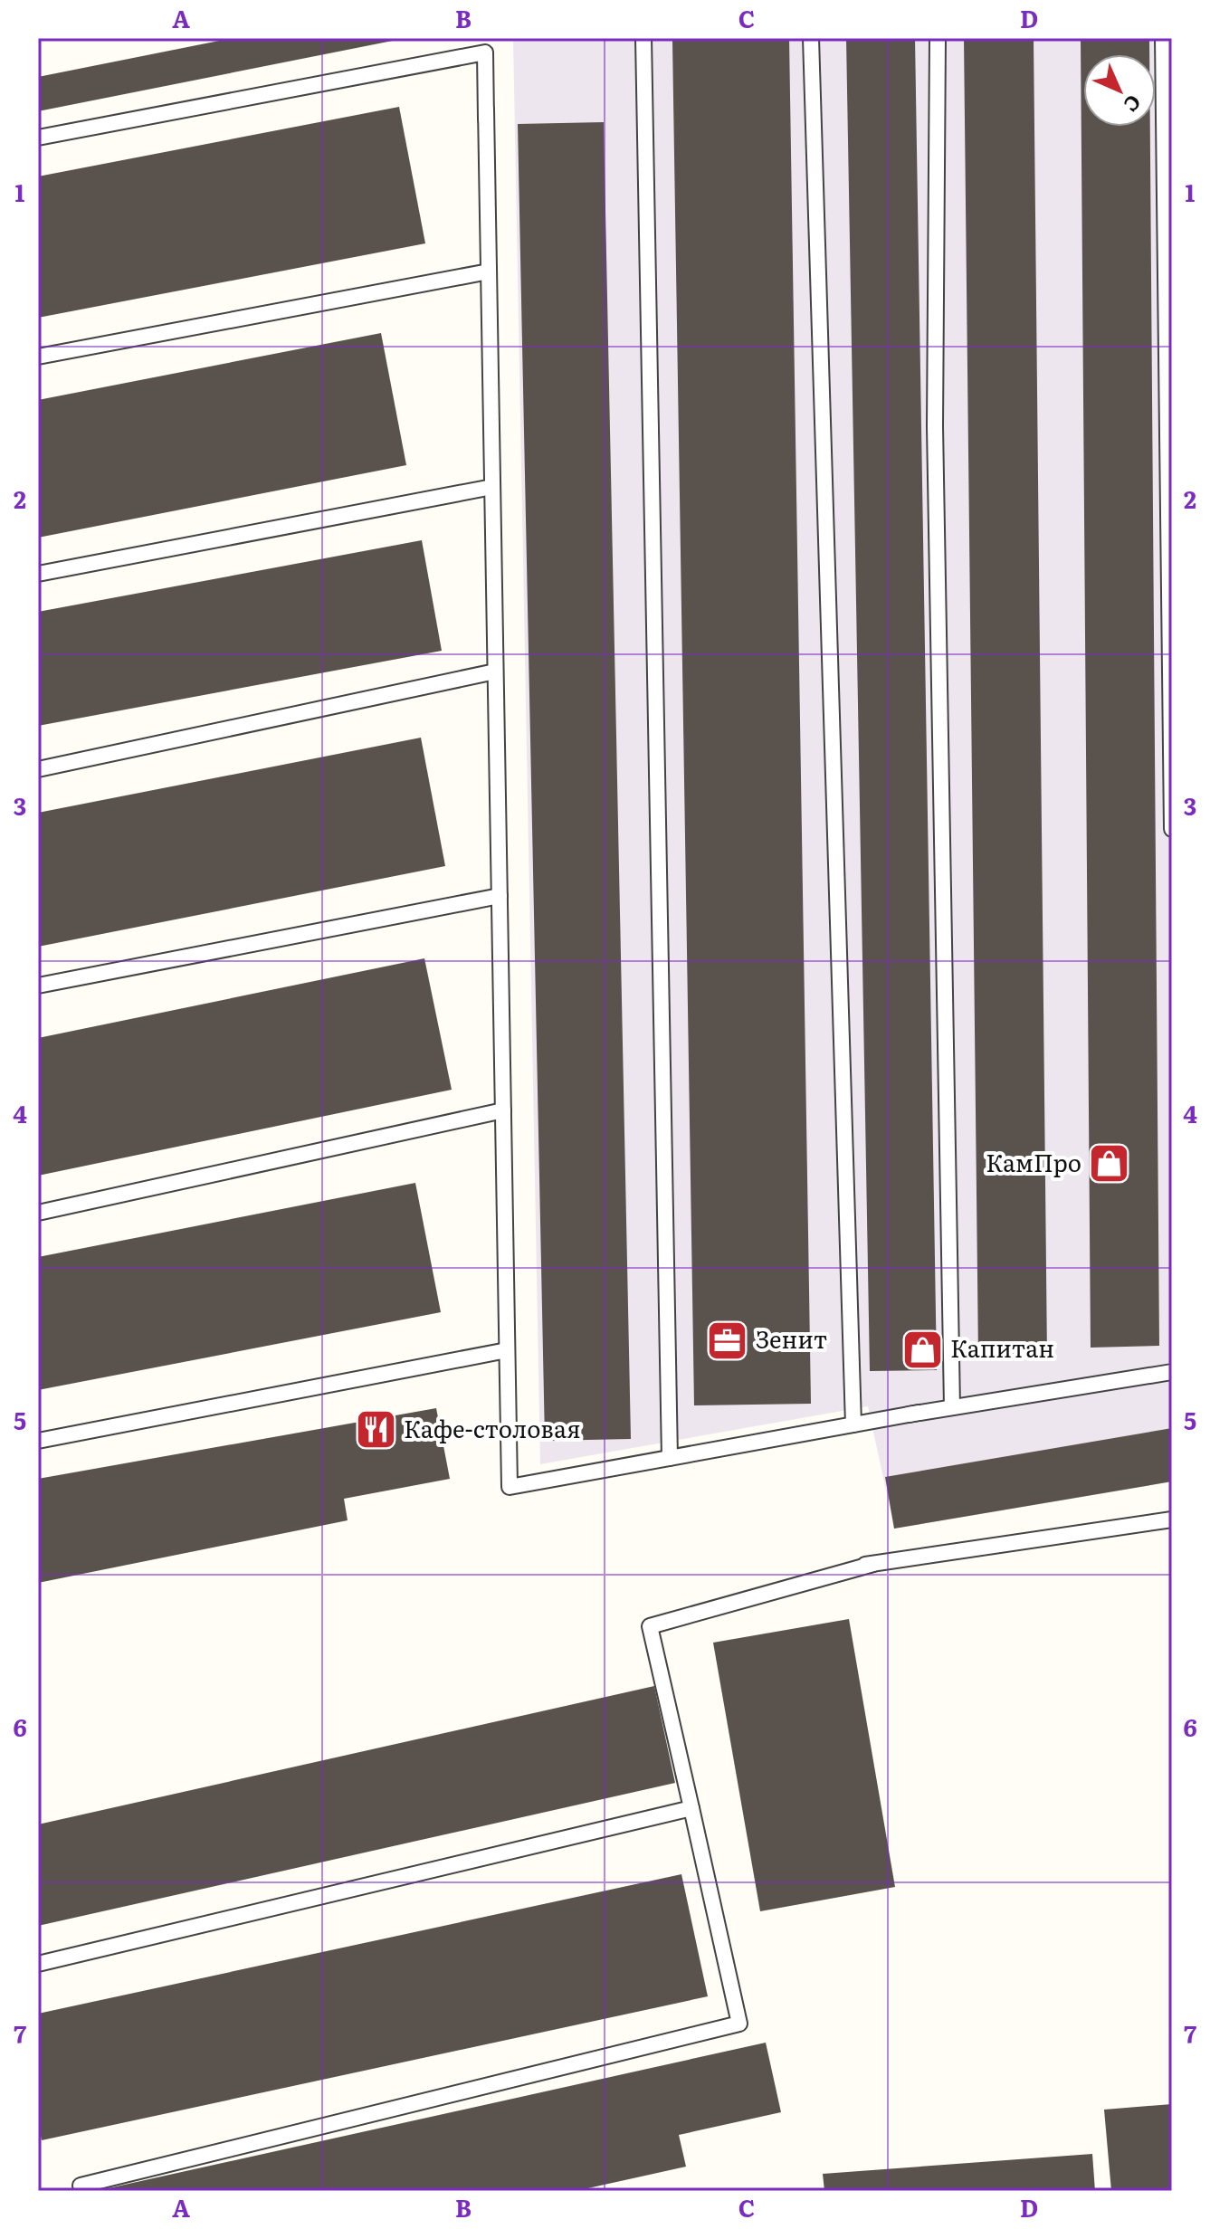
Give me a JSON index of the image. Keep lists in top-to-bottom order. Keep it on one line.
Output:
{"places":{"shop":["КамПро","Капитан"],"office":["Зенит"],"restaurant":["Кафе-столовая"]},"north":"bottom right","grid":{"columns":["A","B","C","D"],"rows":["1","2","3","4","5","6","7"]}}
